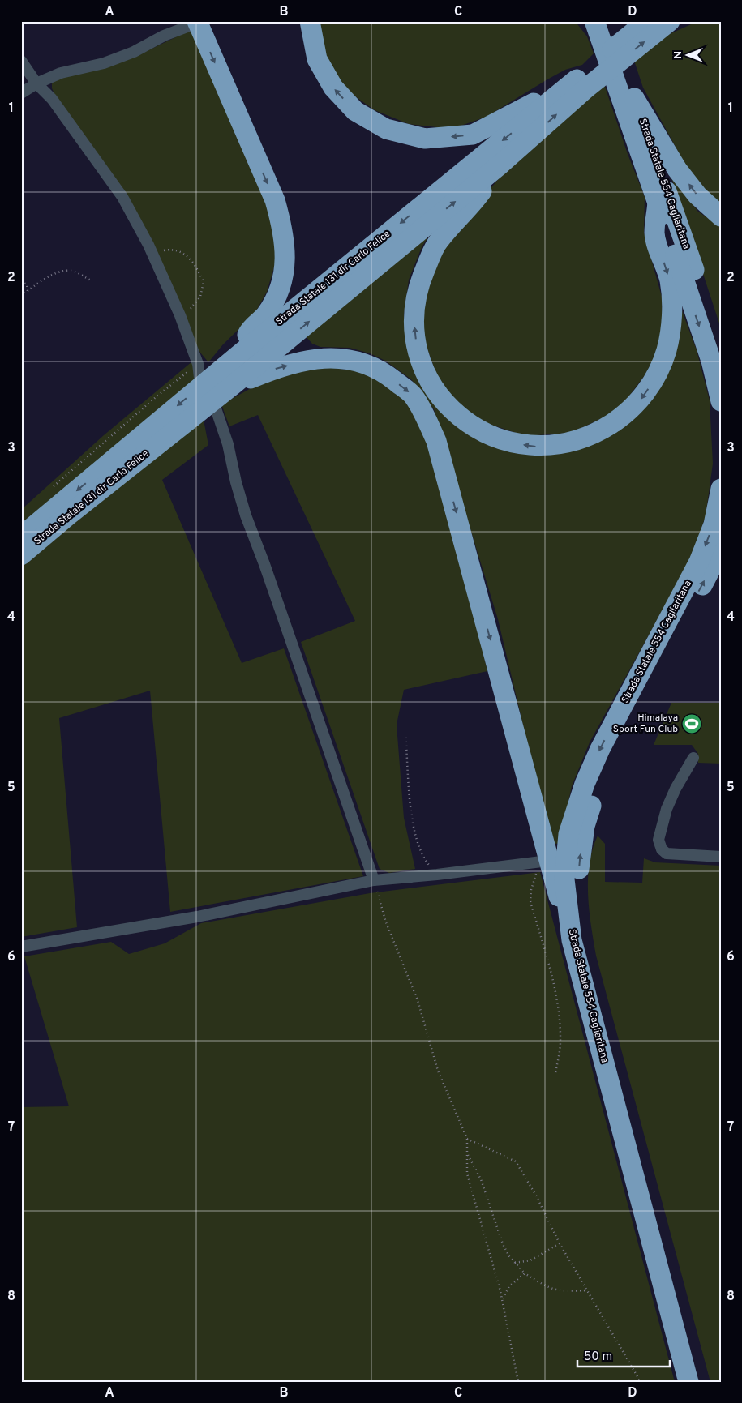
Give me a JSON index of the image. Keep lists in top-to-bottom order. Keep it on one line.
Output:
{"streets":{"highway":["Strada Statale 554 Cagliaritana","Strada Statale 131 dir Carlo Felice"]},"places":{"sports":["Himalaya Sport Fun Club"]},"scale_bar":"50 m","north":"left","grid":{"columns":["A","B","C","D"],"rows":["1","2","3","4","5","6","7","8"]}}
